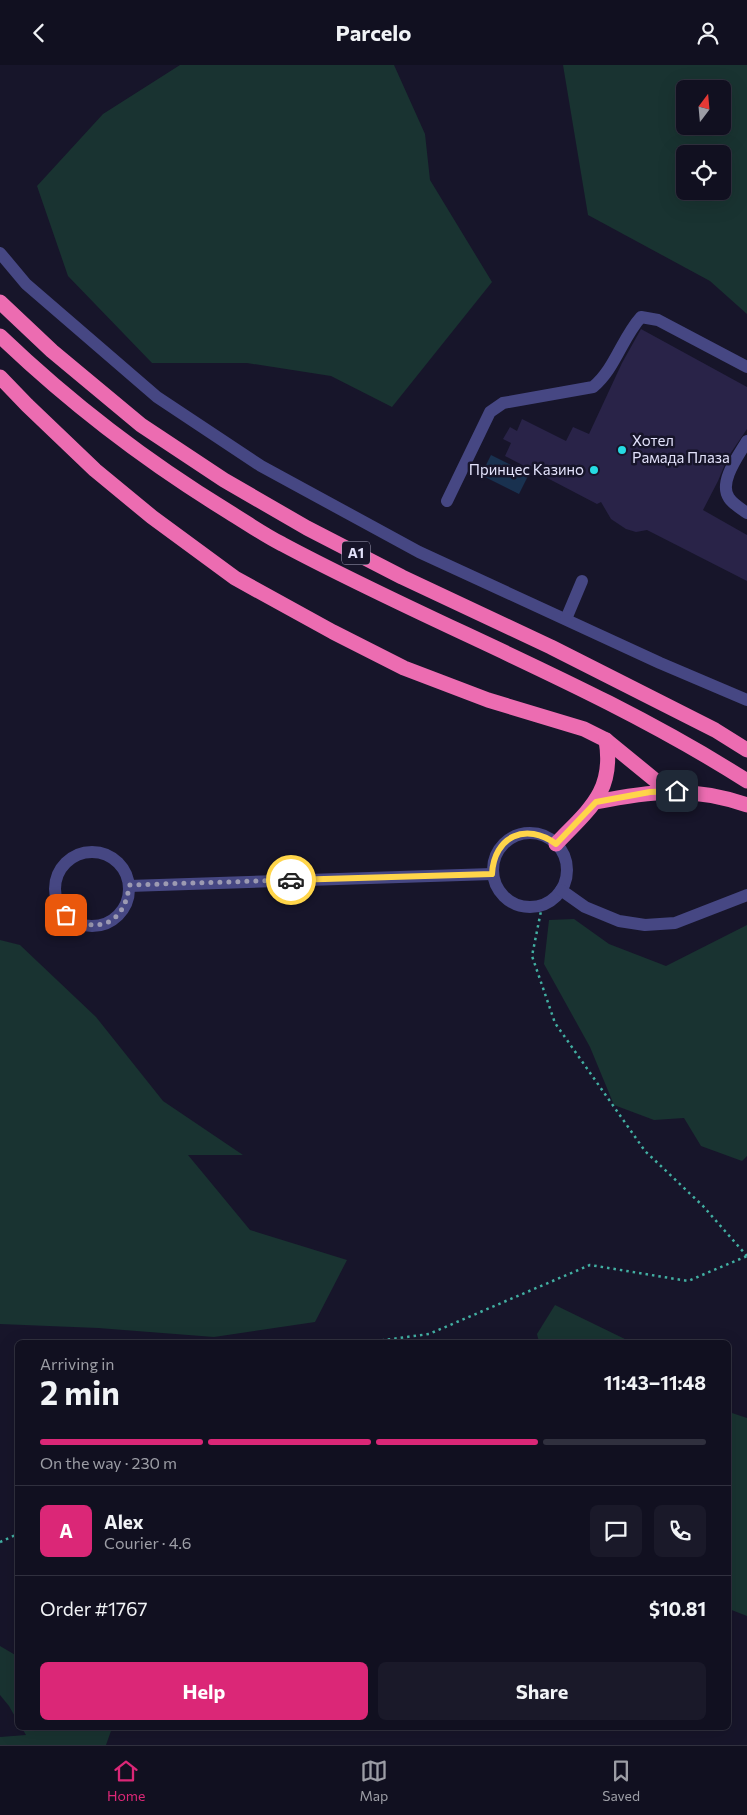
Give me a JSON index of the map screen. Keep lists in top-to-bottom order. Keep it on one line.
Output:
{"streets":{"highway":["A1"]},"places":["Хотел Рамада Плаза","Принцес Казино"],"north":"top","page":{"header":"Parcelo","heading":["2 min","Arriving in","11:43–11:48"],"panel":["Alex","Courier · 4.6","Order #1767","$10.81"],"bar":"On the way · 230 m","round":"A","buttons":["Help","Share"],"tabs":["Home","Map","Saved"]}}
